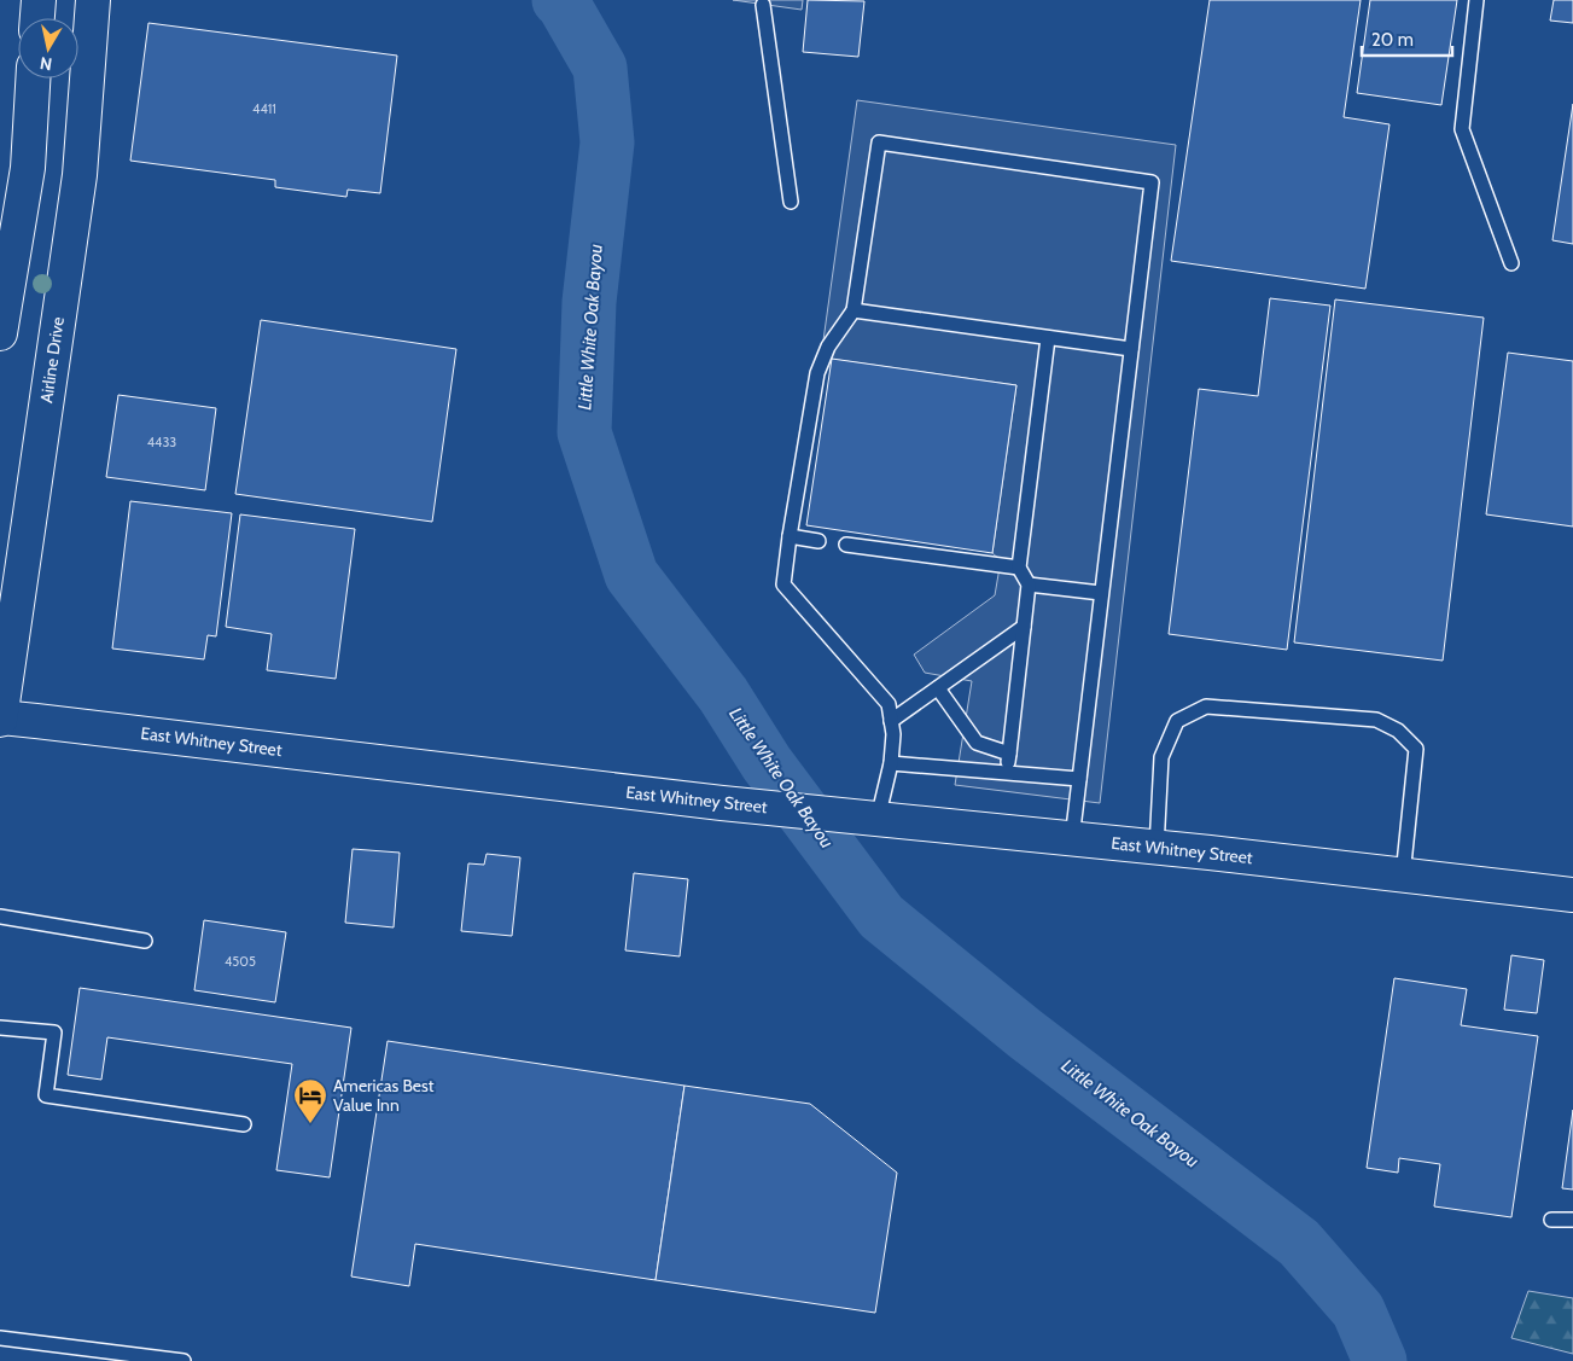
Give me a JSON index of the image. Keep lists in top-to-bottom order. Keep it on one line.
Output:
{"streets":{"street":["Airline Drive","East Whitney Street"]},"crossings":[["Airline Drive","East Whitney Street"]],"water":["Little White Oak Bayou"],"places":{"hotel":["Americas Best Value Inn"]},"house_numbers":["4411","4433","4505"],"scale_bar":"20 m","north":"bottom"}
